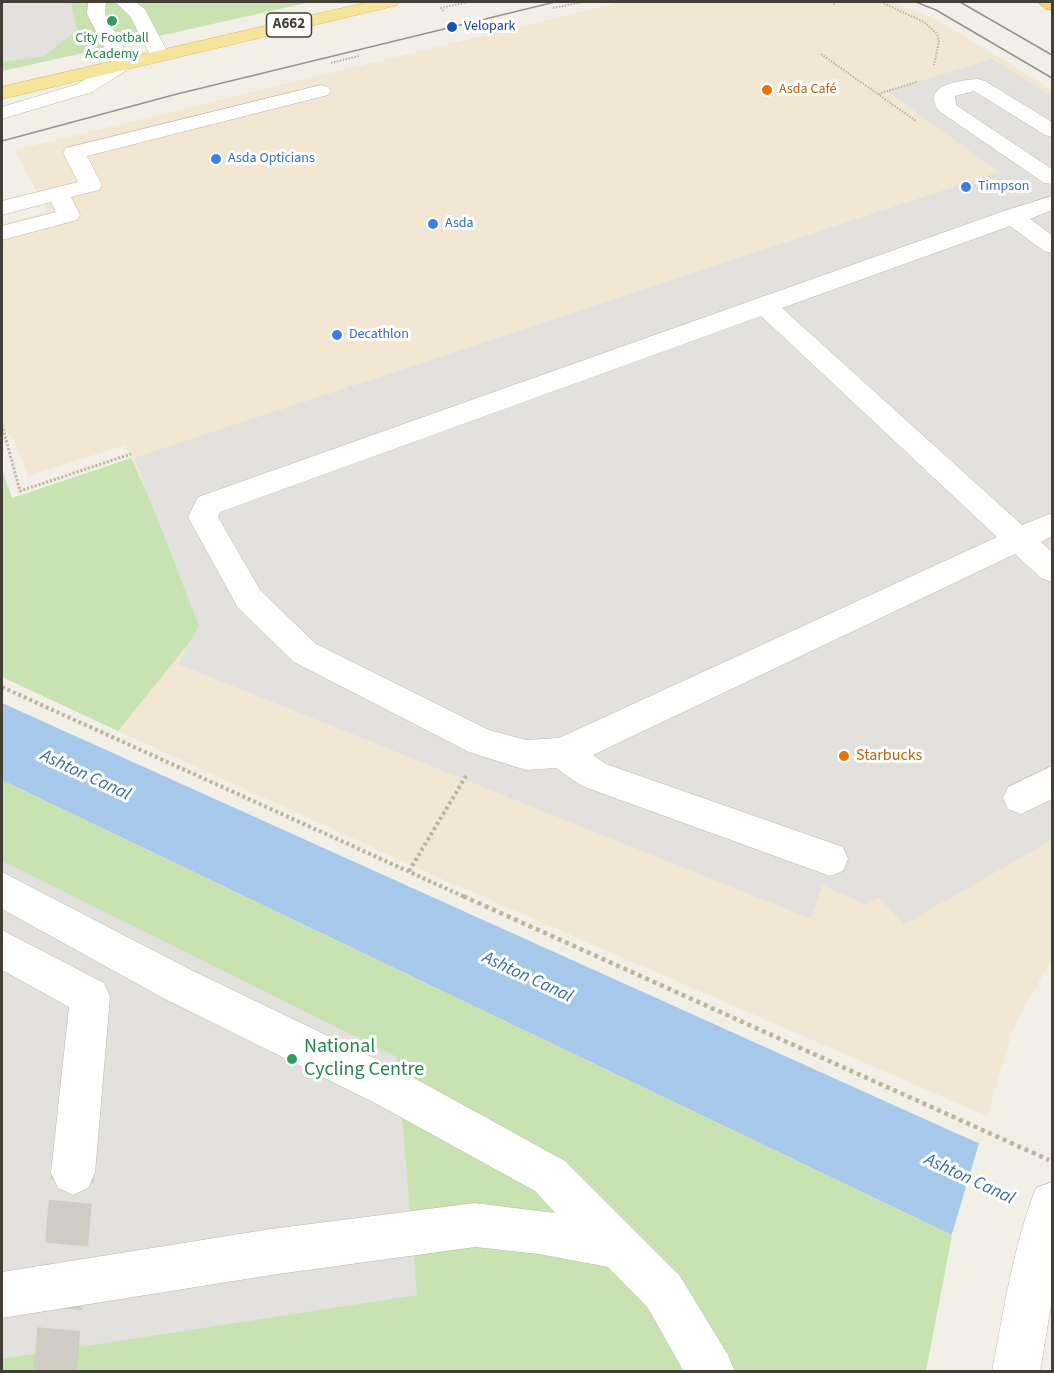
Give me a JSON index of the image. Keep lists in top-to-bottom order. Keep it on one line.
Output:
{"streets":{"main road":["A662"]},"water":["Ashton Canal"],"places":["City Football Academy","Velopark","Asda Café","Asda Opticians","Timpson","Asda","Decathlon","Starbucks","National Cycling Centre"]}
